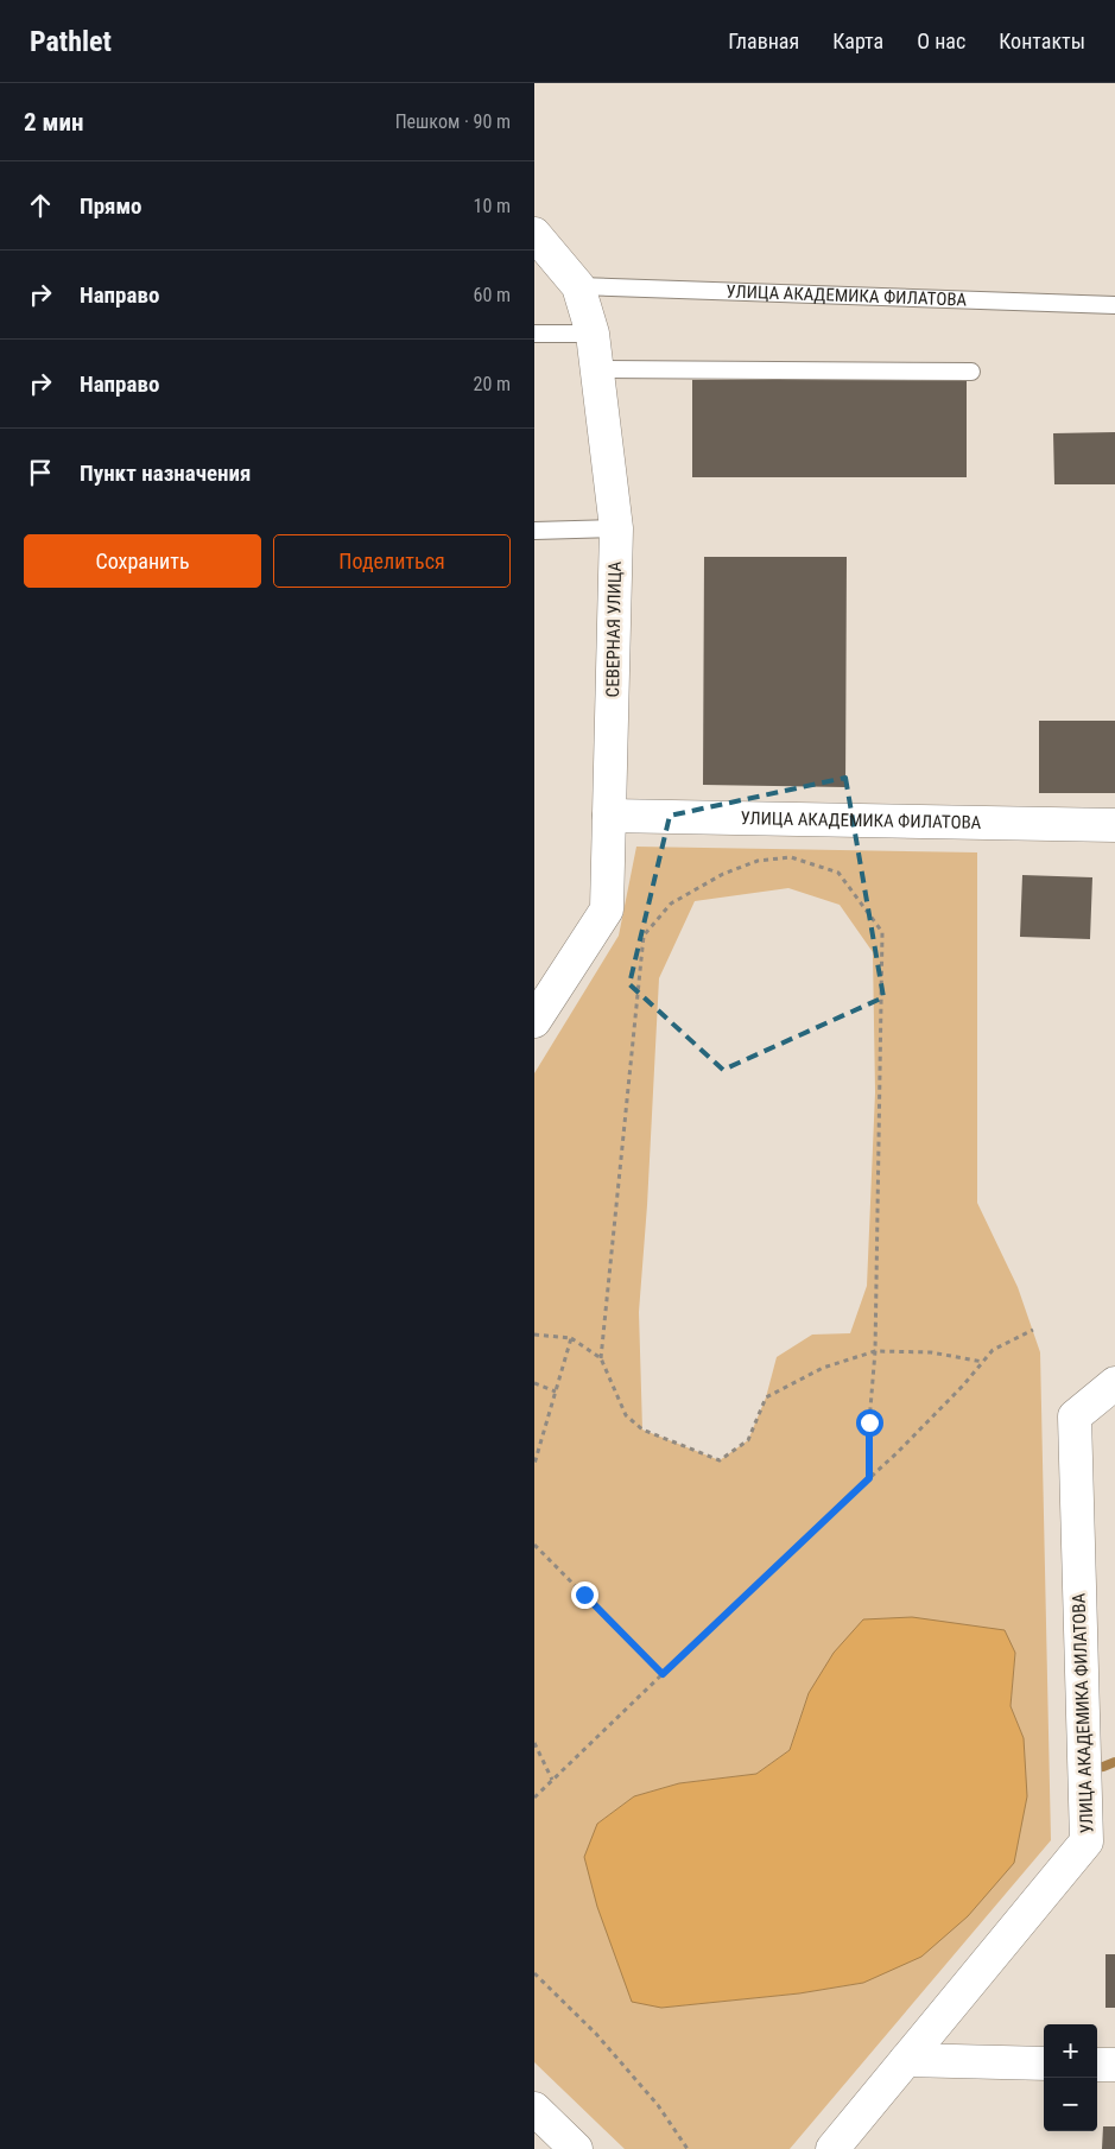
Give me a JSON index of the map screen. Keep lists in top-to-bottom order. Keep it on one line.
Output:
{"streets":{"street":["УЛИЦА АКАДЕМИКА ФИЛАТОВА","СЕВЕРНАЯ УЛИЦА"]},"crossings":[["УЛИЦА АКАДЕМИКА ФИЛАТОВА","СЕВЕРНАЯ УЛИЦА"]],"page":{"header":"Pathlet","nav":["Главная","Карта","О нас","Контакты"],"heading":["2 мин","Пешком · 90 m"],"list":[["Прямо","10 m"],["Направо","60 m"],["Направо","20 m"],"Пункт назначения"],"buttons":["Сохранить","Поделиться"],"map_buttons":["+","−"]}}
